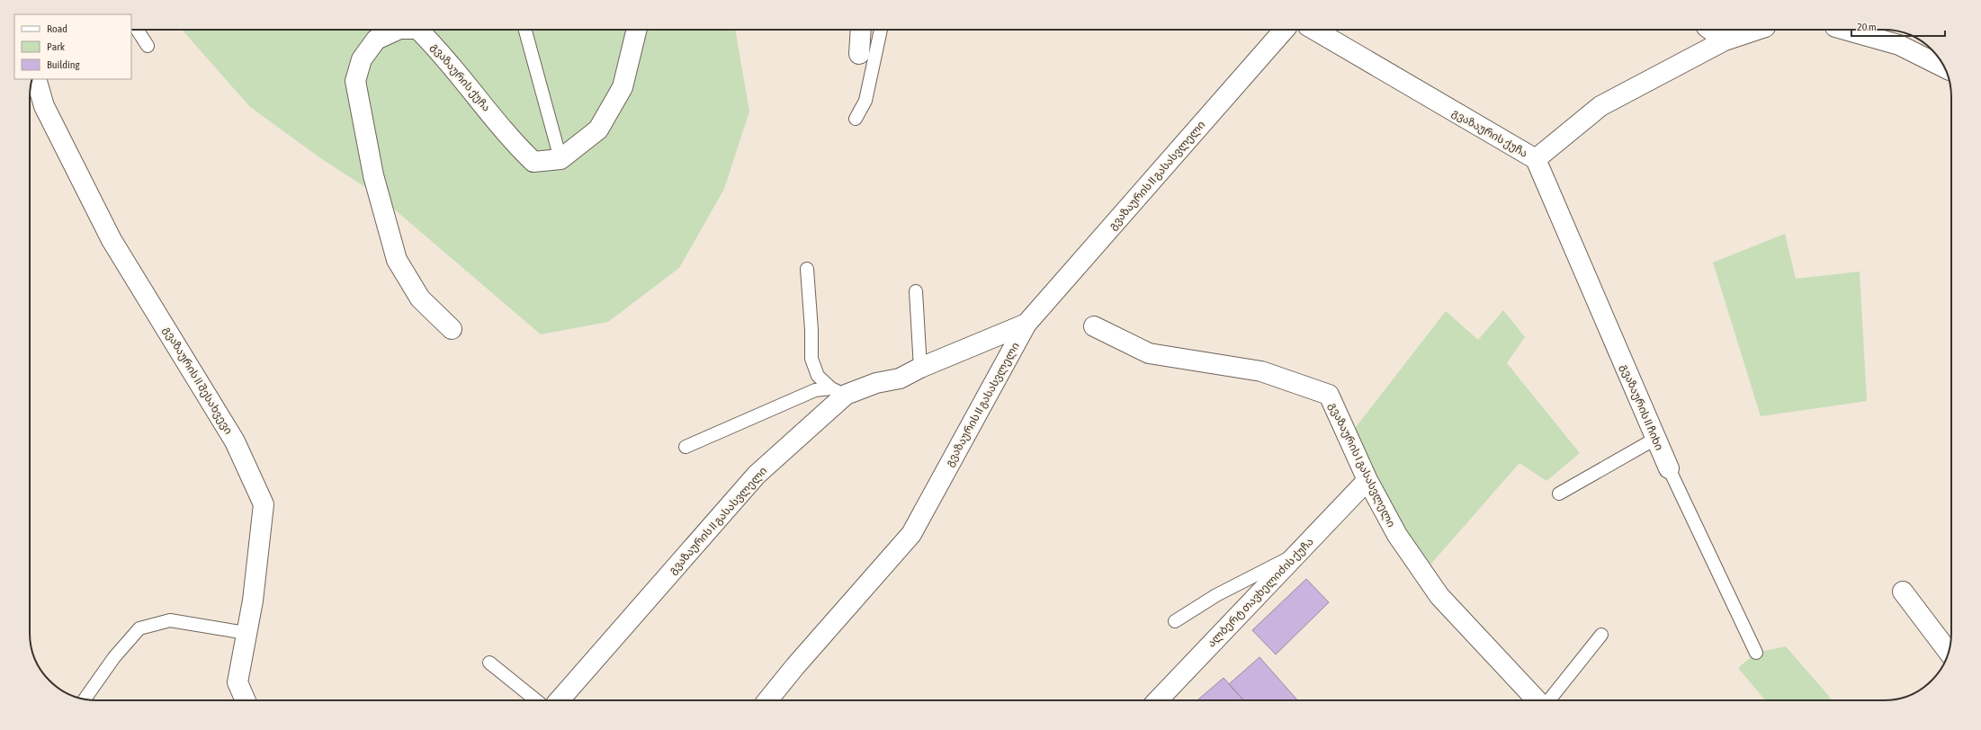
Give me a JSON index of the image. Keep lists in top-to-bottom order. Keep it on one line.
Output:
{"streets":{"street":["გვაზაურის ქუჩა","გვაზაურის II გასასვლელი","გვაზაურის II შესახვევი","გვაზაურის II ჩიხი","გვაზაურის I გასასვლელი","ალბერტ თავხელიძის ქუჩა"]},"crossings":[["გვაზაურის ქუჩა","გვაზაურის II ჩიხი"],["გვაზაურის I გასასვლელი","ალბერტ თავხელიძის ქუჩა"]],"legend":["Road","Park","Building"],"scale_bar":"20 m"}
